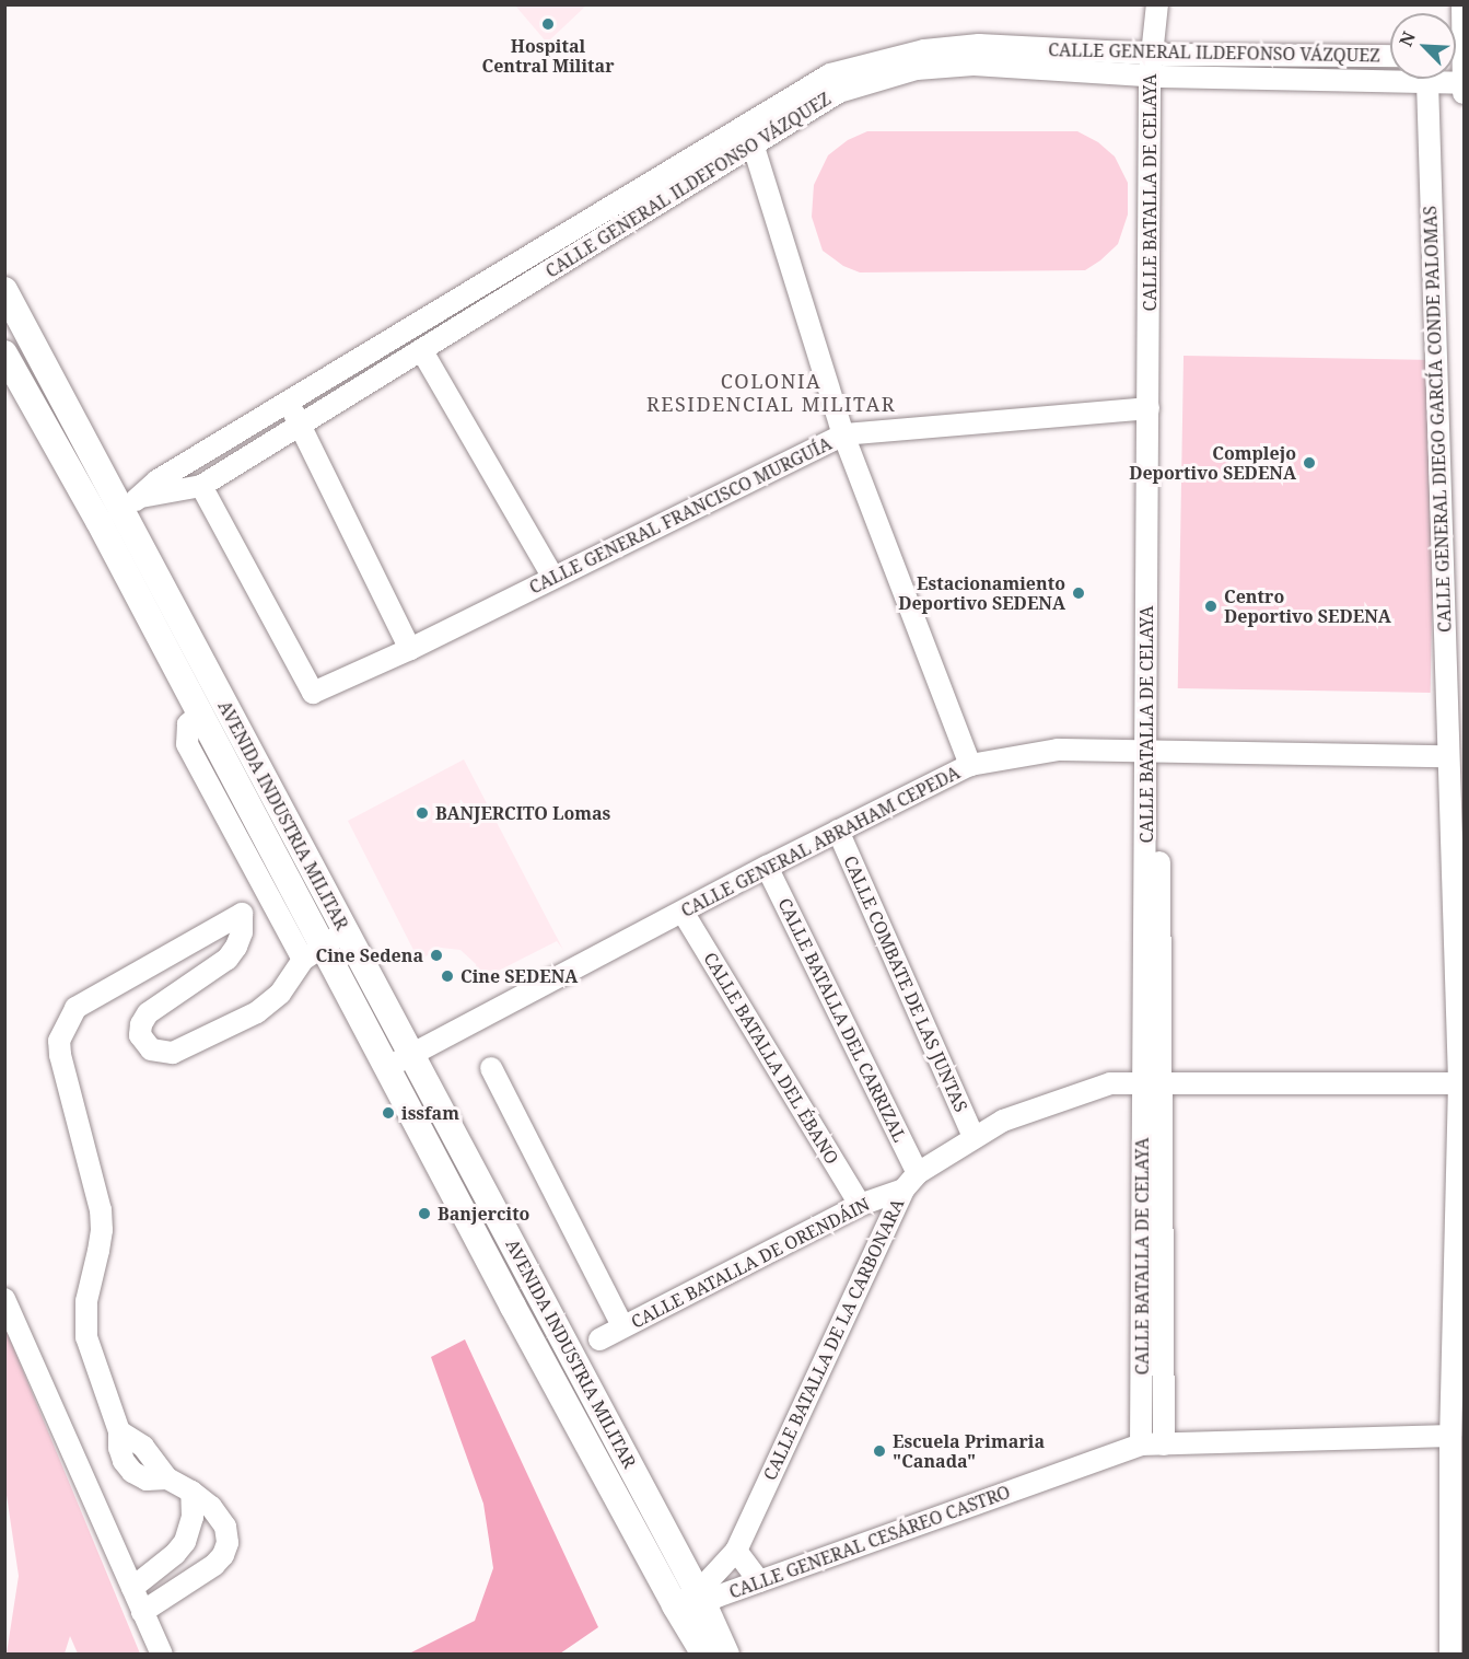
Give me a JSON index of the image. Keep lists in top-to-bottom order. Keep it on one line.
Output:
{"streets":{"main road":["AVENIDA INDUSTRIA MILITAR"],"street":["CALLE GENERAL ILDEFONSO VÁZQUEZ","CALLE BATALLA DE CELAYA","CALLE GENERAL DIEGO GARCÍA CONDE PALOMAS","CALLE GENERAL FRANCISCO MURGUÍA","CALLE GENERAL ABRAHAM CEPEDA","CALLE COMBATE DE LAS JUNTAS","CALLE BATALLA DEL CARRIZAL","CALLE BATALLA DEL ÉBANO","CALLE BATALLA DE ORENDÁIN","CALLE BATALLA DE LA CARBONARA","CALLE GENERAL CESÁREO CASTRO"]},"crossings":[["CALLE GENERAL ILDEFONSO VÁZQUEZ","CALLE BATALLA DE CELAYA"],["CALLE GENERAL ILDEFONSO VÁZQUEZ","CALLE GENERAL DIEGO GARCÍA CONDE PALOMAS"],["CALLE GENERAL ILDEFONSO VÁZQUEZ","CALLE GENERAL FRANCISCO MURGUÍA"],["CALLE GENERAL ILDEFONSO VÁZQUEZ","AVENIDA INDUSTRIA MILITAR"],["CALLE BATALLA DE CELAYA","CALLE GENERAL FRANCISCO MURGUÍA"],["CALLE BATALLA DE CELAYA","CALLE GENERAL ABRAHAM CEPEDA"],["CALLE BATALLA DE CELAYA","CALLE BATALLA DE LA CARBONARA"],["CALLE BATALLA DE CELAYA","CALLE GENERAL CESÁREO CASTRO"],["CALLE GENERAL DIEGO GARCÍA CONDE PALOMAS","CALLE GENERAL ABRAHAM CEPEDA"],["CALLE GENERAL DIEGO GARCÍA CONDE PALOMAS","CALLE BATALLA DE LA CARBONARA"],["CALLE GENERAL DIEGO GARCÍA CONDE PALOMAS","CALLE GENERAL CESÁREO CASTRO"],["AVENIDA INDUSTRIA MILITAR","CALLE GENERAL ABRAHAM CEPEDA"],["AVENIDA INDUSTRIA MILITAR","CALLE BATALLA DE LA CARBONARA"],["AVENIDA INDUSTRIA MILITAR","CALLE GENERAL CESÁREO CASTRO"],["CALLE GENERAL ABRAHAM CEPEDA","CALLE COMBATE DE LAS JUNTAS"],["CALLE GENERAL ABRAHAM CEPEDA","CALLE BATALLA DEL CARRIZAL"],["CALLE GENERAL ABRAHAM CEPEDA","CALLE BATALLA DEL ÉBANO"],["CALLE COMBATE DE LAS JUNTAS","CALLE BATALLA DE LA CARBONARA"],["CALLE BATALLA DEL CARRIZAL","CALLE BATALLA DE LA CARBONARA"],["CALLE BATALLA DEL ÉBANO","CALLE BATALLA DE ORENDÁIN"],["CALLE BATALLA DE ORENDÁIN","CALLE BATALLA DE LA CARBONARA"],["CALLE BATALLA DE LA CARBONARA","CALLE GENERAL CESÁREO CASTRO"]],"districts":["COLONIA RESIDENCIAL MILITAR"],"places":["Hospital Central Militar","Complejo Deportivo SEDENA","Estacionamiento Deportivo SEDENA","Centro Deportivo SEDENA","BANJERCITO Lomas","Cine Sedena","Cine SEDENA","issfam","Banjercito","Escuela Primaria \"Canada\""],"north":"top left"}
